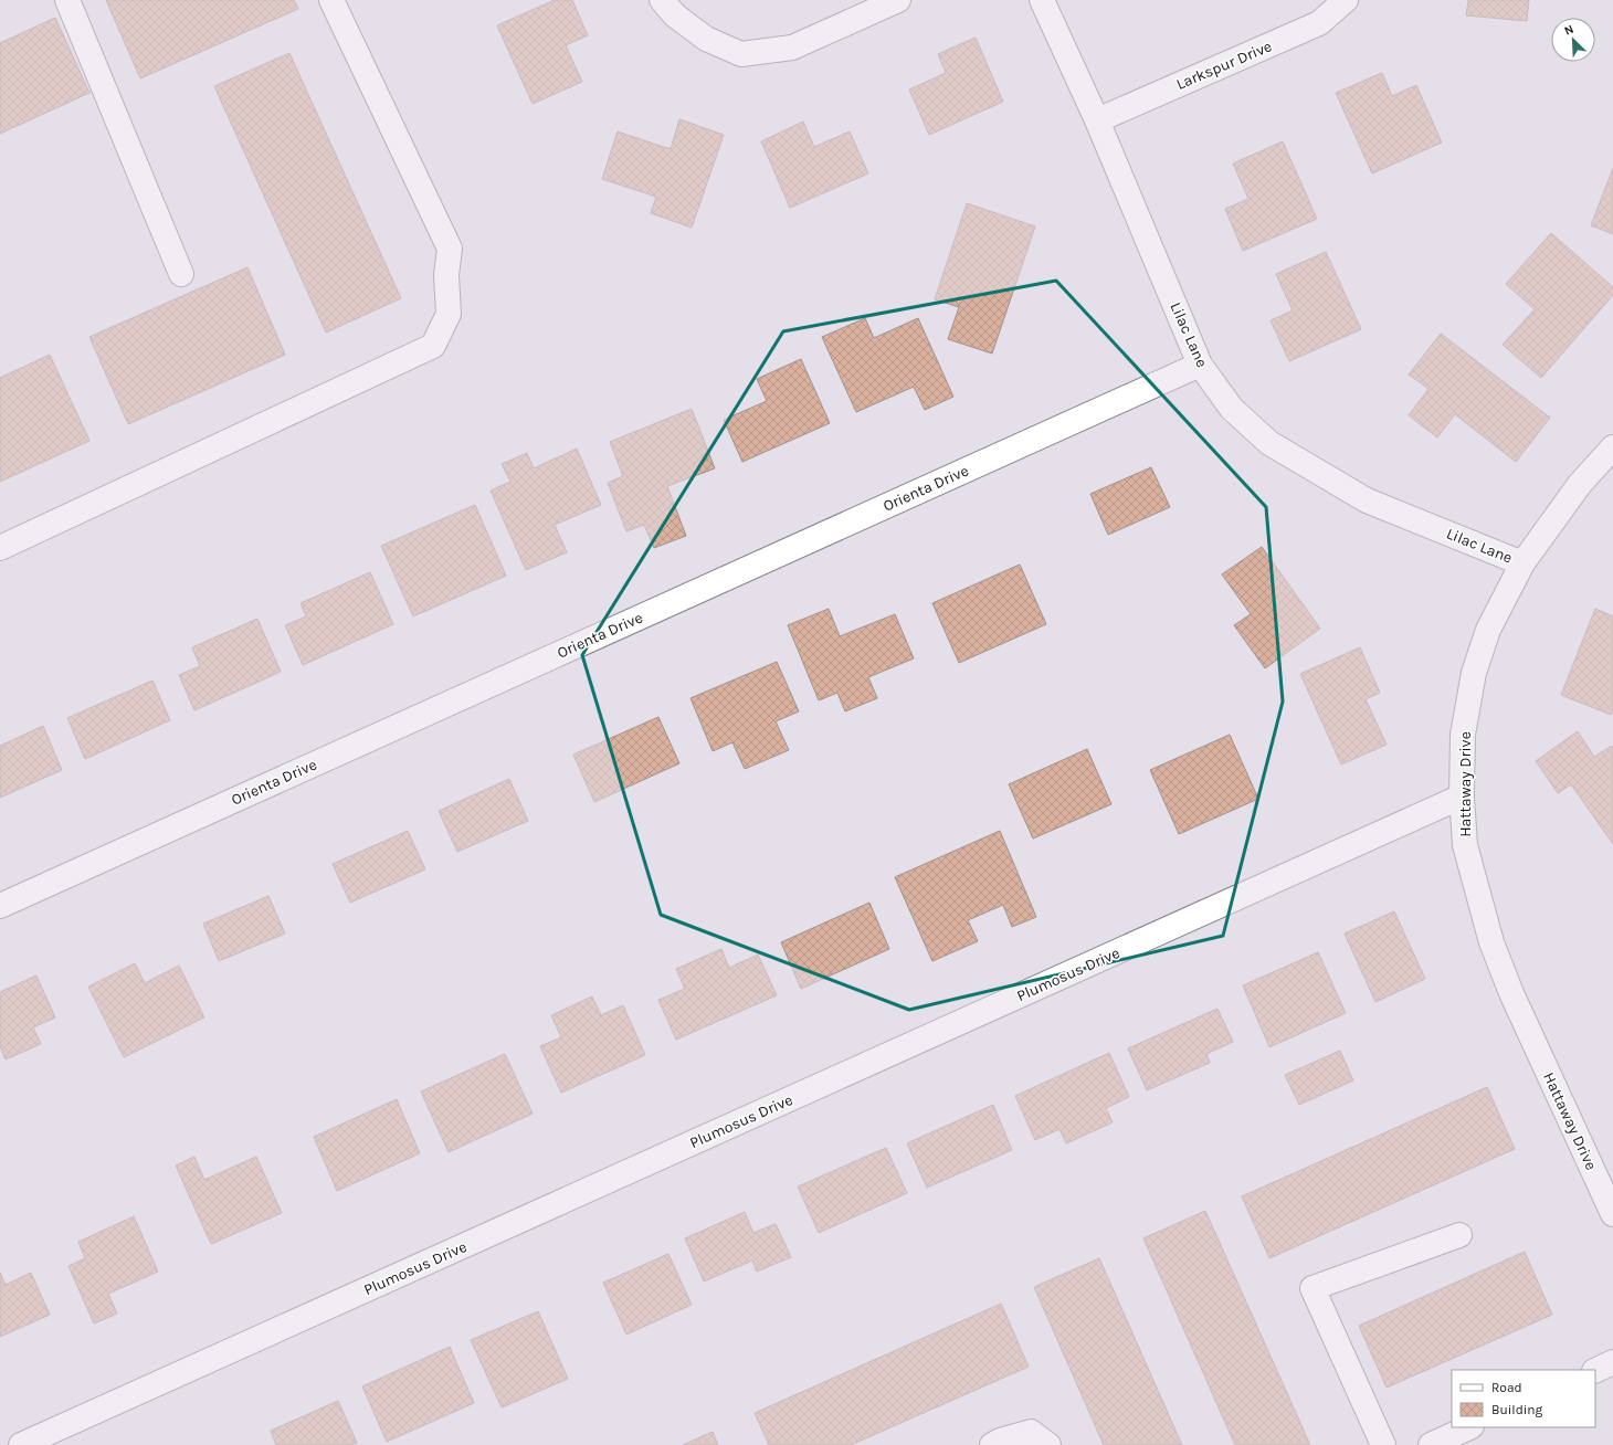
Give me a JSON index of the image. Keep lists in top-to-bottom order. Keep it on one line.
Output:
{"streets":{"street":["Larkspur Drive","Lilac Lane","Orienta Drive","Hattaway Drive","Plumosus Drive"]},"crossings":[["Larkspur Drive","Lilac Lane"],["Lilac Lane","Orienta Drive"],["Lilac Lane","Hattaway Drive"],["Hattaway Drive","Plumosus Drive"]],"legend":["Road","Building"],"north":"top left"}
